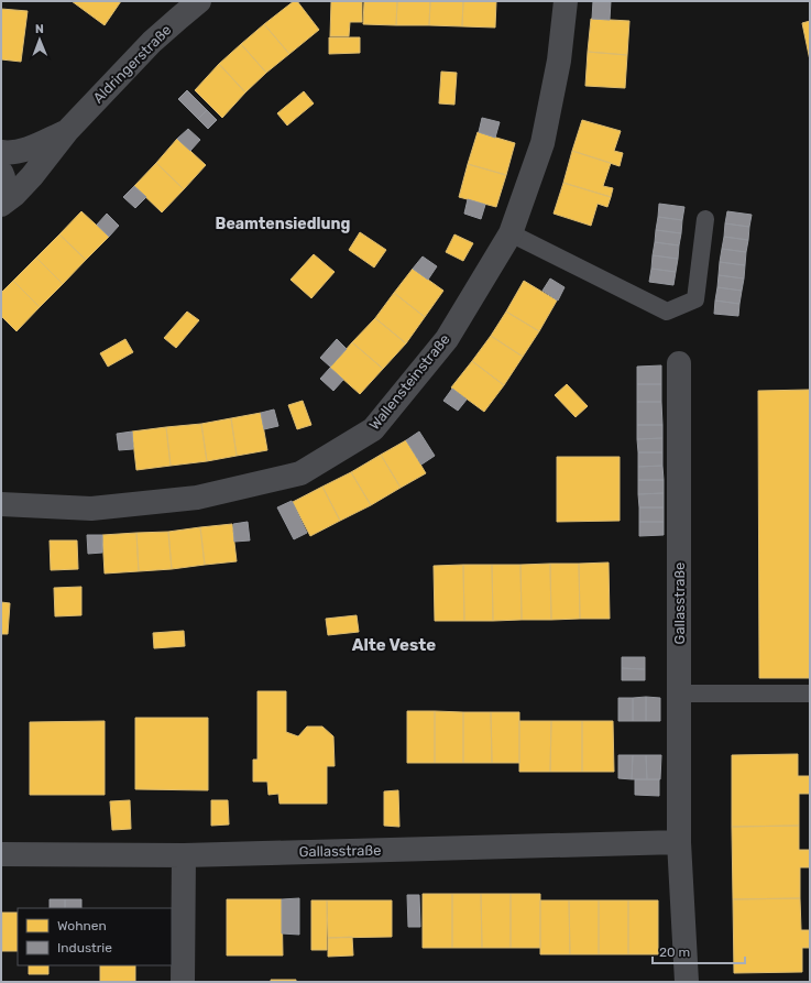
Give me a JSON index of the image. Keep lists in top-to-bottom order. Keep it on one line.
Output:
{"streets":{"street":["Aldringerstraße","Wallensteinstraße","Gallasstraße"]},"districts":["Beamtensiedlung","Alte Veste"],"legend":["Wohnen","Industrie"],"scale_bar":"20 m","north":"top"}
